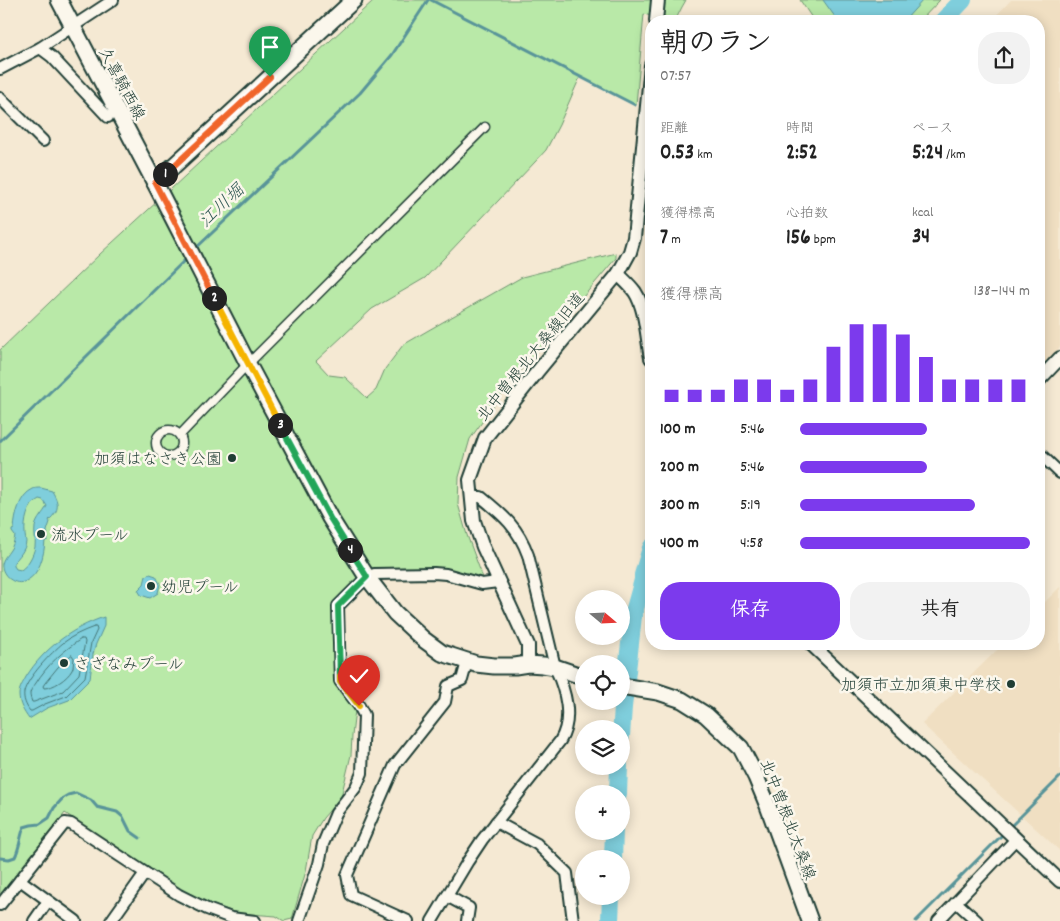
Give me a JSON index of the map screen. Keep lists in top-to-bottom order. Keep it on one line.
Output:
{"streets":{"main road":["久喜騎西線","北中曽根北大桑線"],"street":["北中曽根北大桑線旧道"]},"water":["江川堀"],"places":["加須はなさき公園","流水プール","幼児プール","さざなみプール","加須市立加須東中学校"],"north":"right","page":{"heading":["朝のラン","07:57"],"stats":[["距離","0.53 km"],["時間","2:52"],["ペース","5:24 /km"],["獲得標高","7 m"],["心拍数","156 bpm"],["kcal","34"]],"pins":["1","2","3","4"],"chart":["獲得標高","138–144 m"],"list":[{"name":"100 m","note":"5:46"},{"name":"200 m","note":"5:46"},{"name":"300 m","note":"5:19"},{"name":"400 m","note":"4:58"}],"buttons":["保存","共有"],"map_buttons":["+","−"]}}
